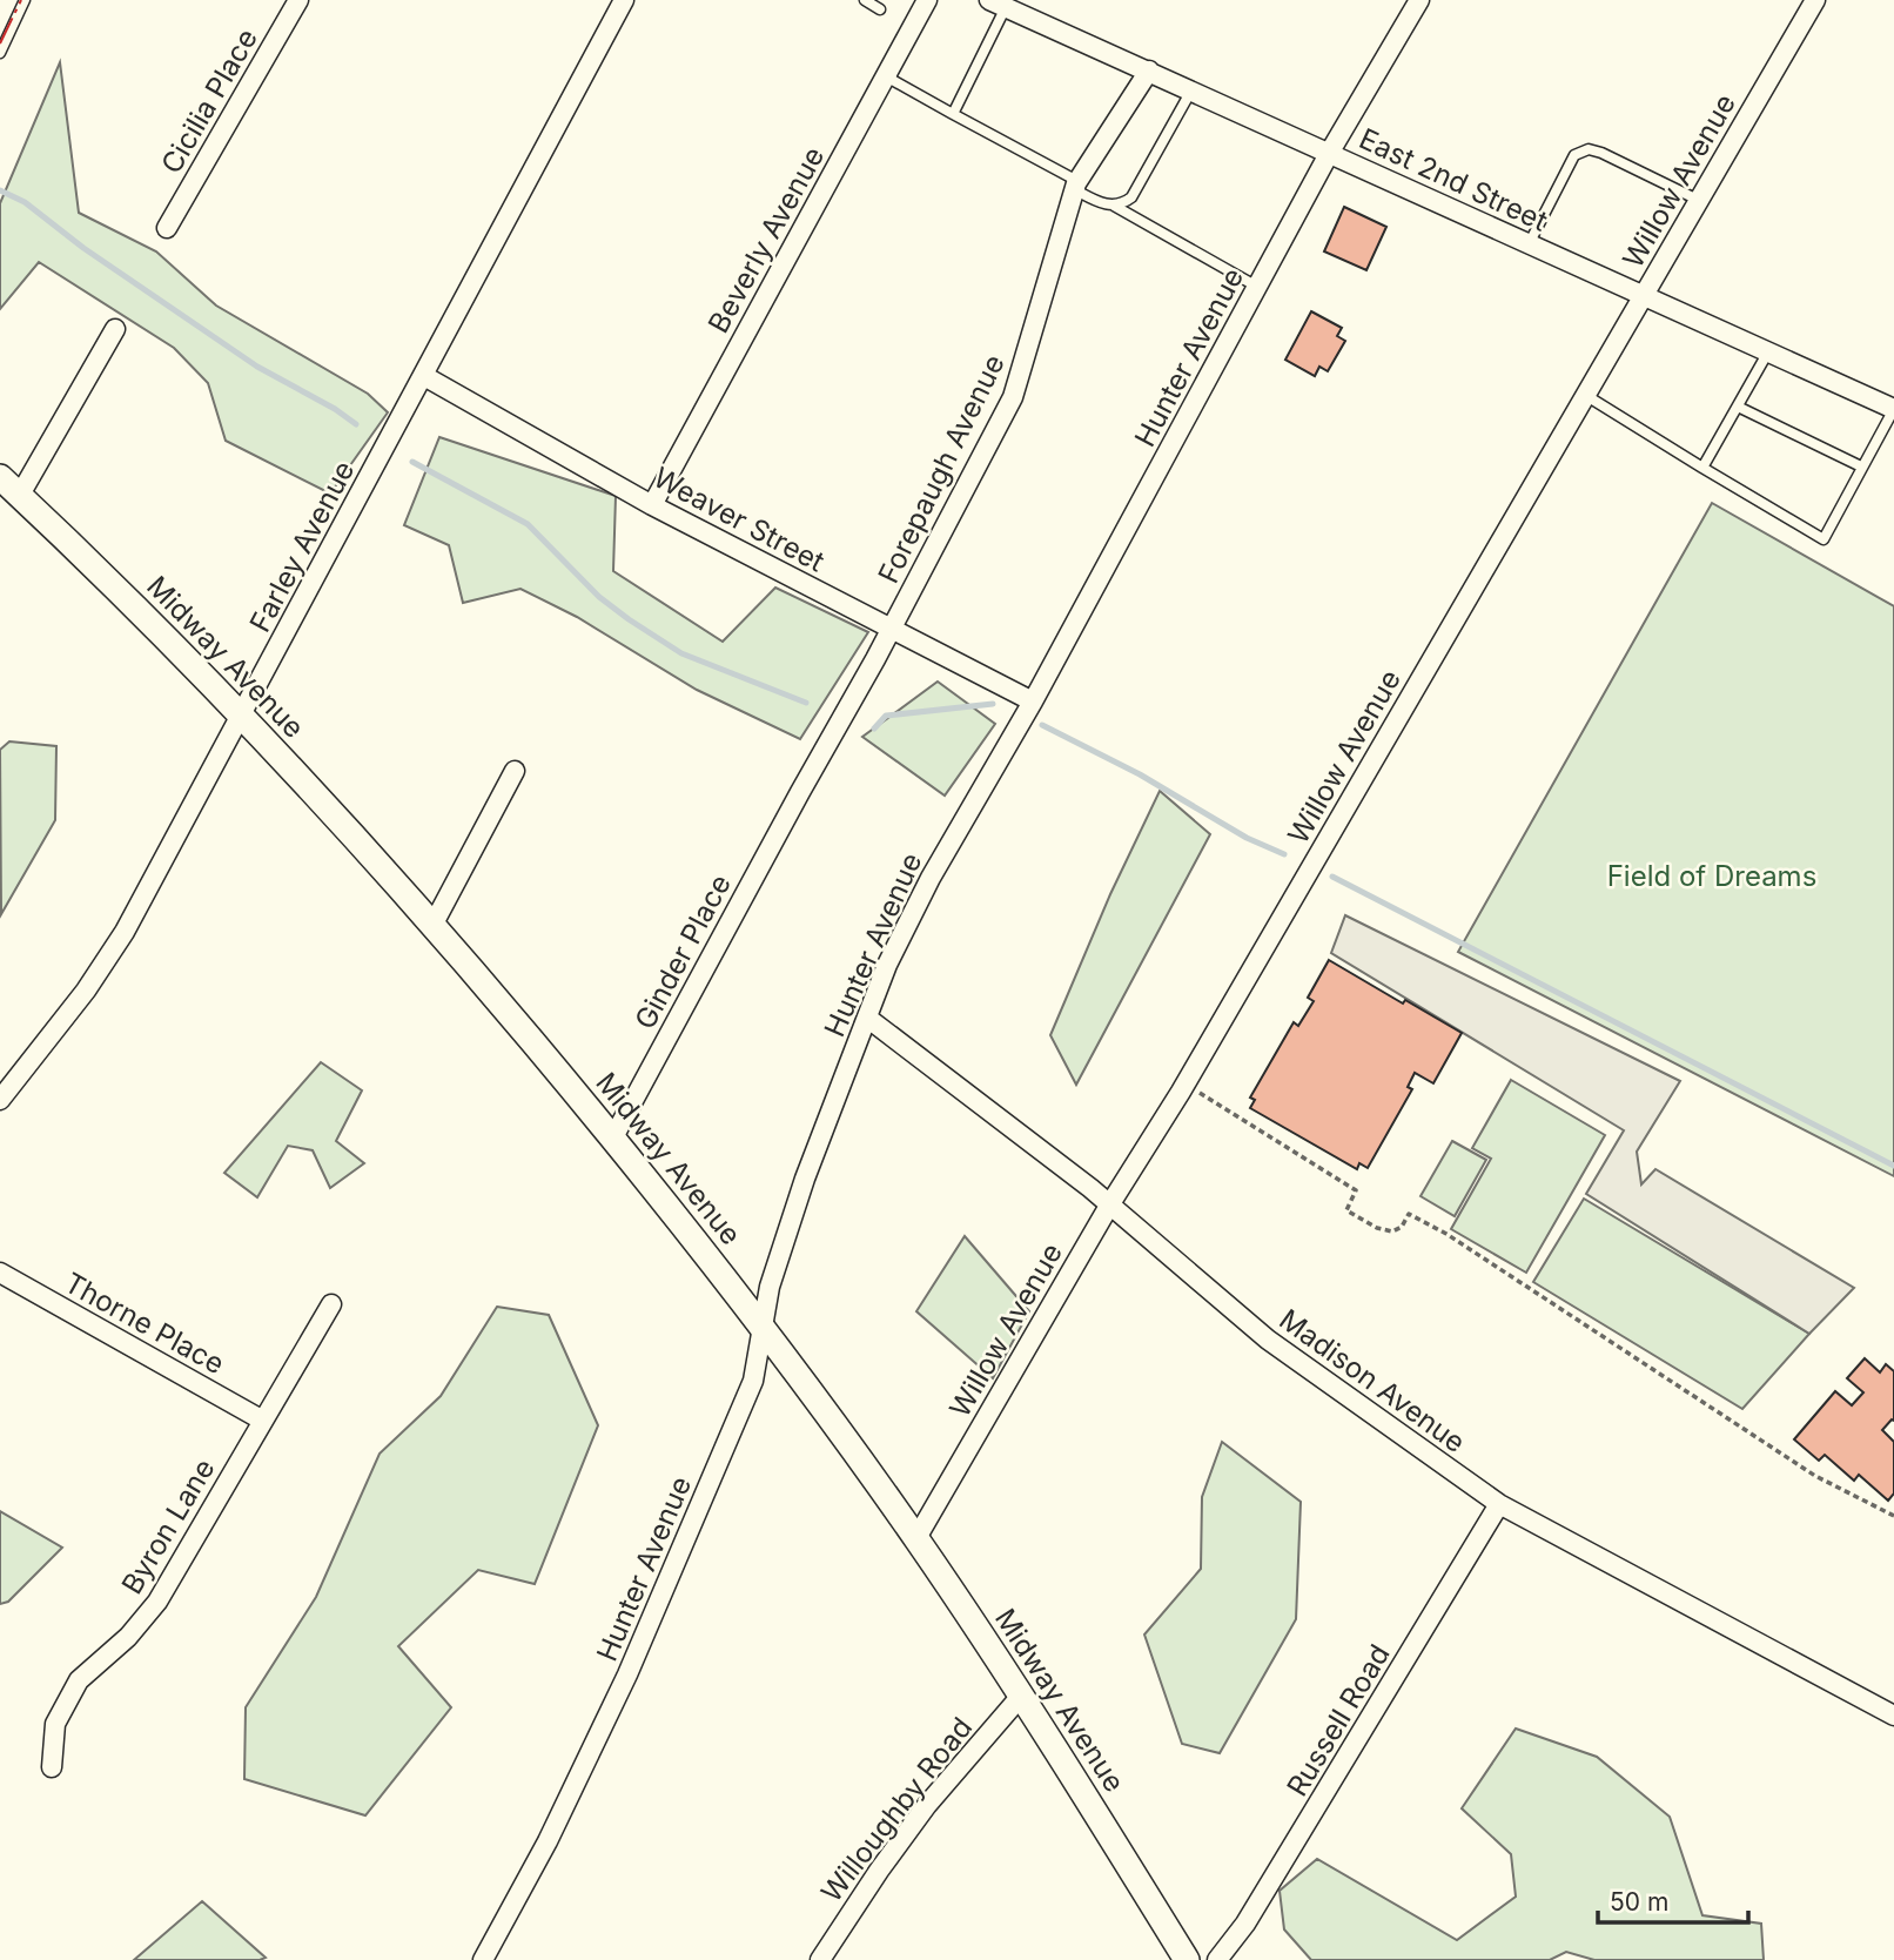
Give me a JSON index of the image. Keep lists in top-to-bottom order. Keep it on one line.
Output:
{"streets":{"street":["Cicilia Place","East 2nd Street","Willow Avenue","Beverly Avenue","Hunter Avenue","Forepaugh Avenue","Weaver Street","Farley Avenue","Midway Avenue","Ginder Place","Thorne Place","Madison Avenue","Byron Lane","Russell Road","Willoughby Road"]},"crossings":[["East 2nd Street","Willow Avenue"],["East 2nd Street","Hunter Avenue"],["East 2nd Street","Forepaugh Avenue"],["Willow Avenue","Midway Avenue"],["Willow Avenue","Madison Avenue"],["Beverly Avenue","Weaver Street"],["Hunter Avenue","Weaver Street"],["Hunter Avenue","Midway Avenue"],["Hunter Avenue","Madison Avenue"],["Forepaugh Avenue","Weaver Street"],["Forepaugh Avenue","Ginder Place"],["Weaver Street","Farley Avenue"],["Farley Avenue","Midway Avenue"],["Midway Avenue","Ginder Place"],["Midway Avenue","Willoughby Road"],["Thorne Place","Byron Lane"],["Madison Avenue","Russell Road"]],"parks":["Field of Dreams"],"scale_bar":"50 m"}
